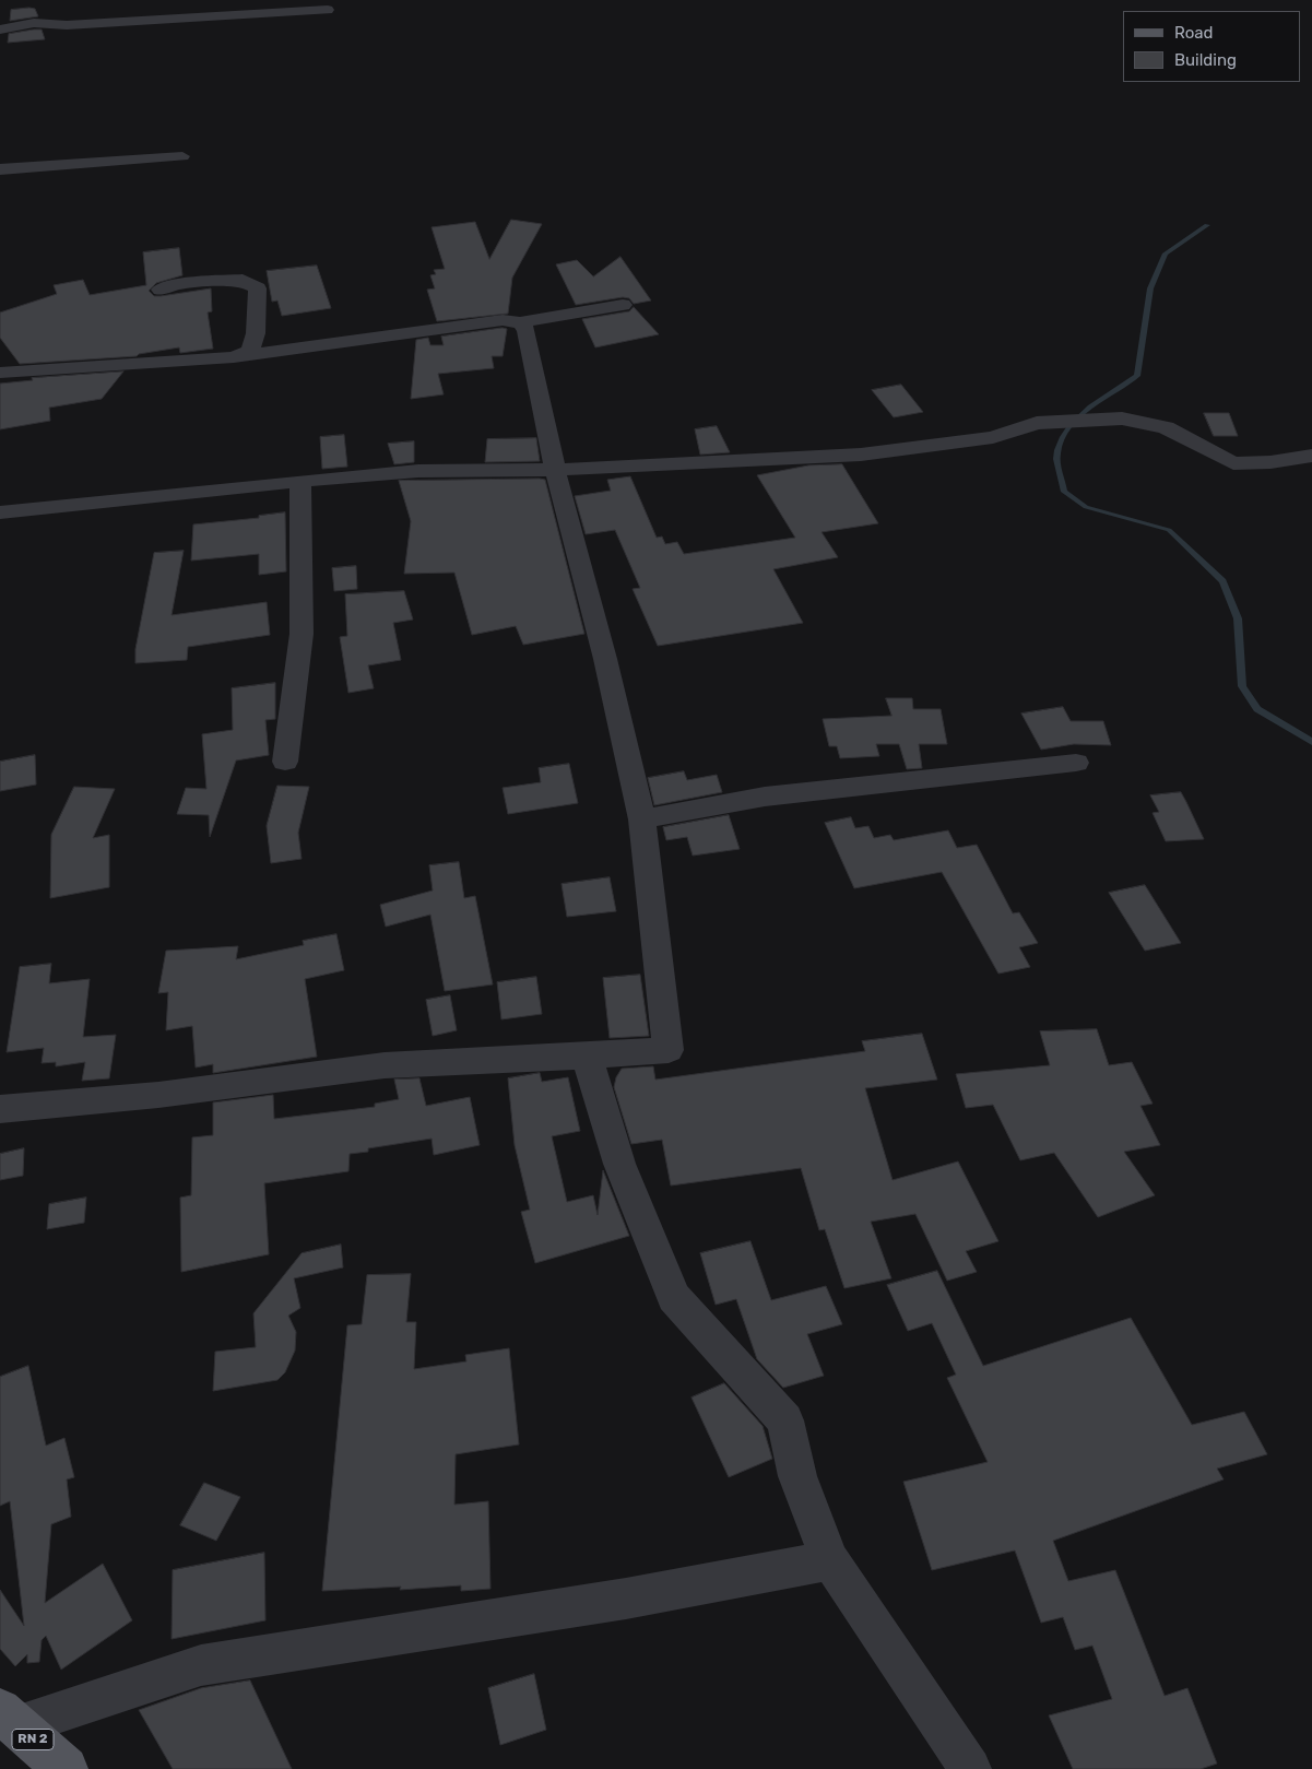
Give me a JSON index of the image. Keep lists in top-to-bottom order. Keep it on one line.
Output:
{"streets":{"main road":["RN 2"]},"legend":["Road","Building"]}
